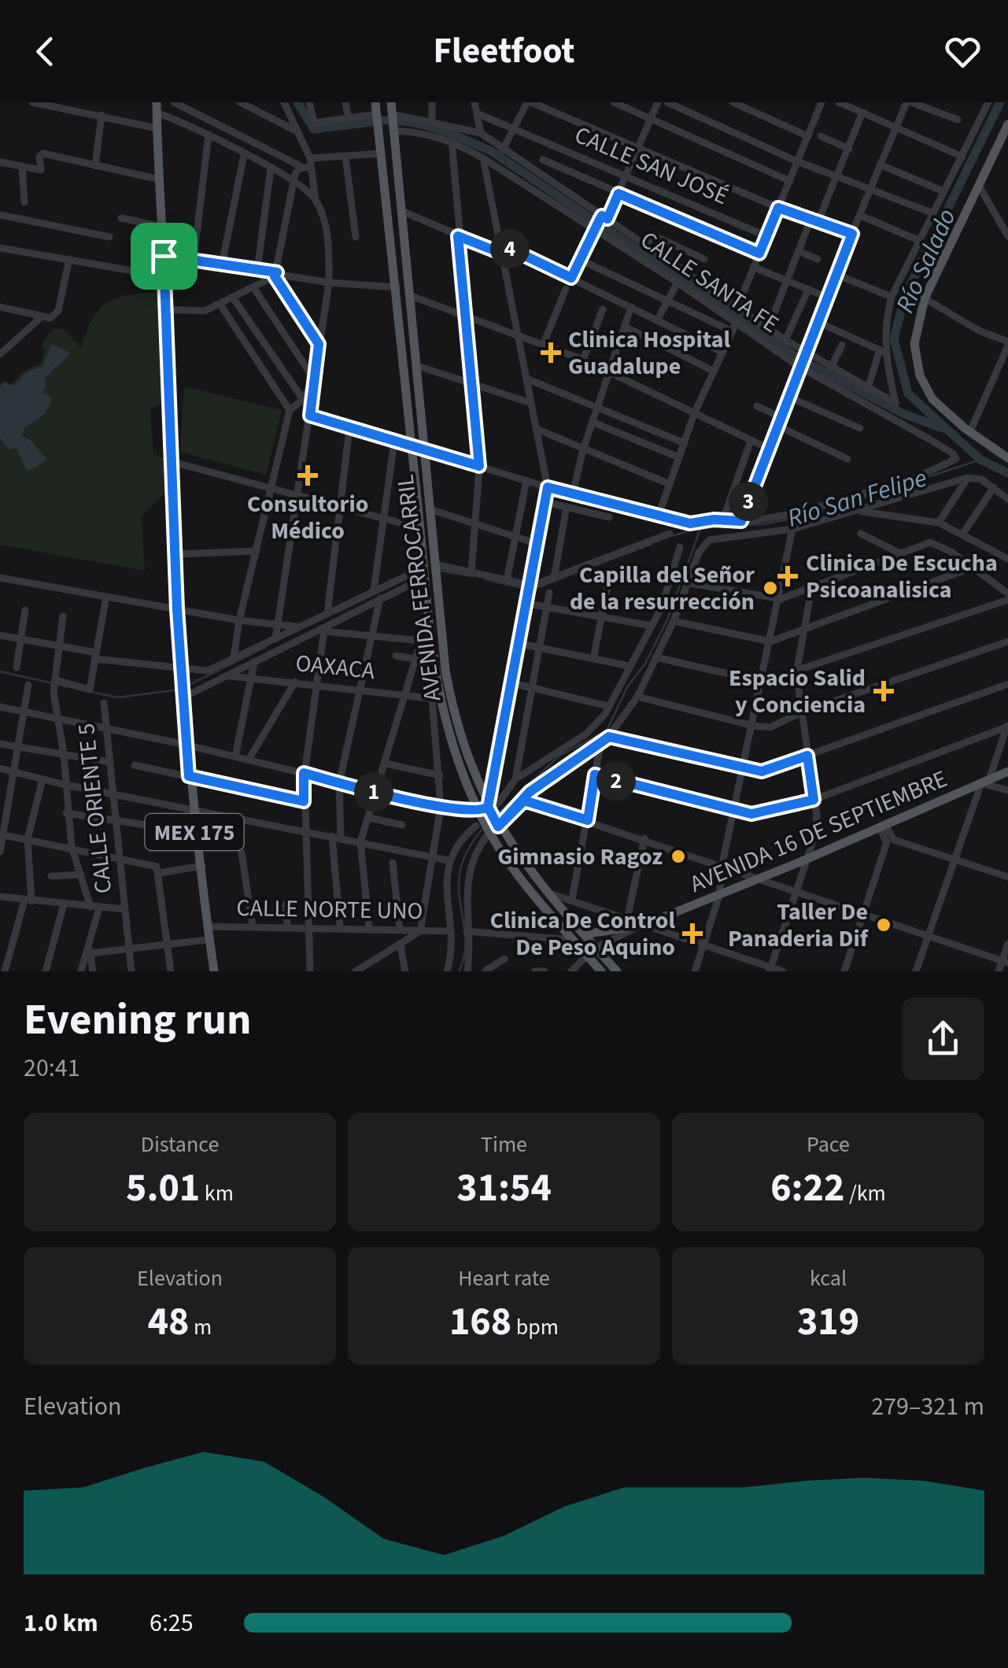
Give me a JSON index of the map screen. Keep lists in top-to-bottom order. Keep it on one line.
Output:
{"streets":{"main road":["AVENIDA FERROCARRIL","AVENIDA 16 DE SEPTIEMBRE","MEX 175"],"street":["CALLE SAN JOSÉ","CALLE SANTA FE","OAXACA","CALLE ORIENTE 5","CALLE NORTE UNO"]},"crossings":[["CALLE SANTA FE","AVENIDA FERROCARRIL"],["AVENIDA FERROCARRIL","OAXACA"],["AVENIDA FERROCARRIL","AVENIDA 16 DE SEPTIEMBRE"],["MEX 175","CALLE NORTE UNO"]],"water":["Río Salado","Río San Felipe"],"places":{"health":["Clinica Hospital Guadalupe","Consultorio Médico","Clinica De Escucha Psicoanalisica","Espacio Salid y Conciencia","Clinica De Control De Peso Aquino"],"other":["Capilla del Señor de la resurrección","Gimnasio Ragoz","Taller De Panaderia Dif"]},"page":{"header":"Fleetfoot","pins":["4","3","2","1"],"heading":["Evening run","20:41"],"stats":[["Distance","5.01 km"],["Time","31:54"],["Pace","6:22 /km"],["Elevation","48 m"],["Heart rate","168 bpm"],["kcal","319"]],"chart":["Elevation","279–321 m"],"list":[{"name":"1.0 km","note":"6:25"}]}}
